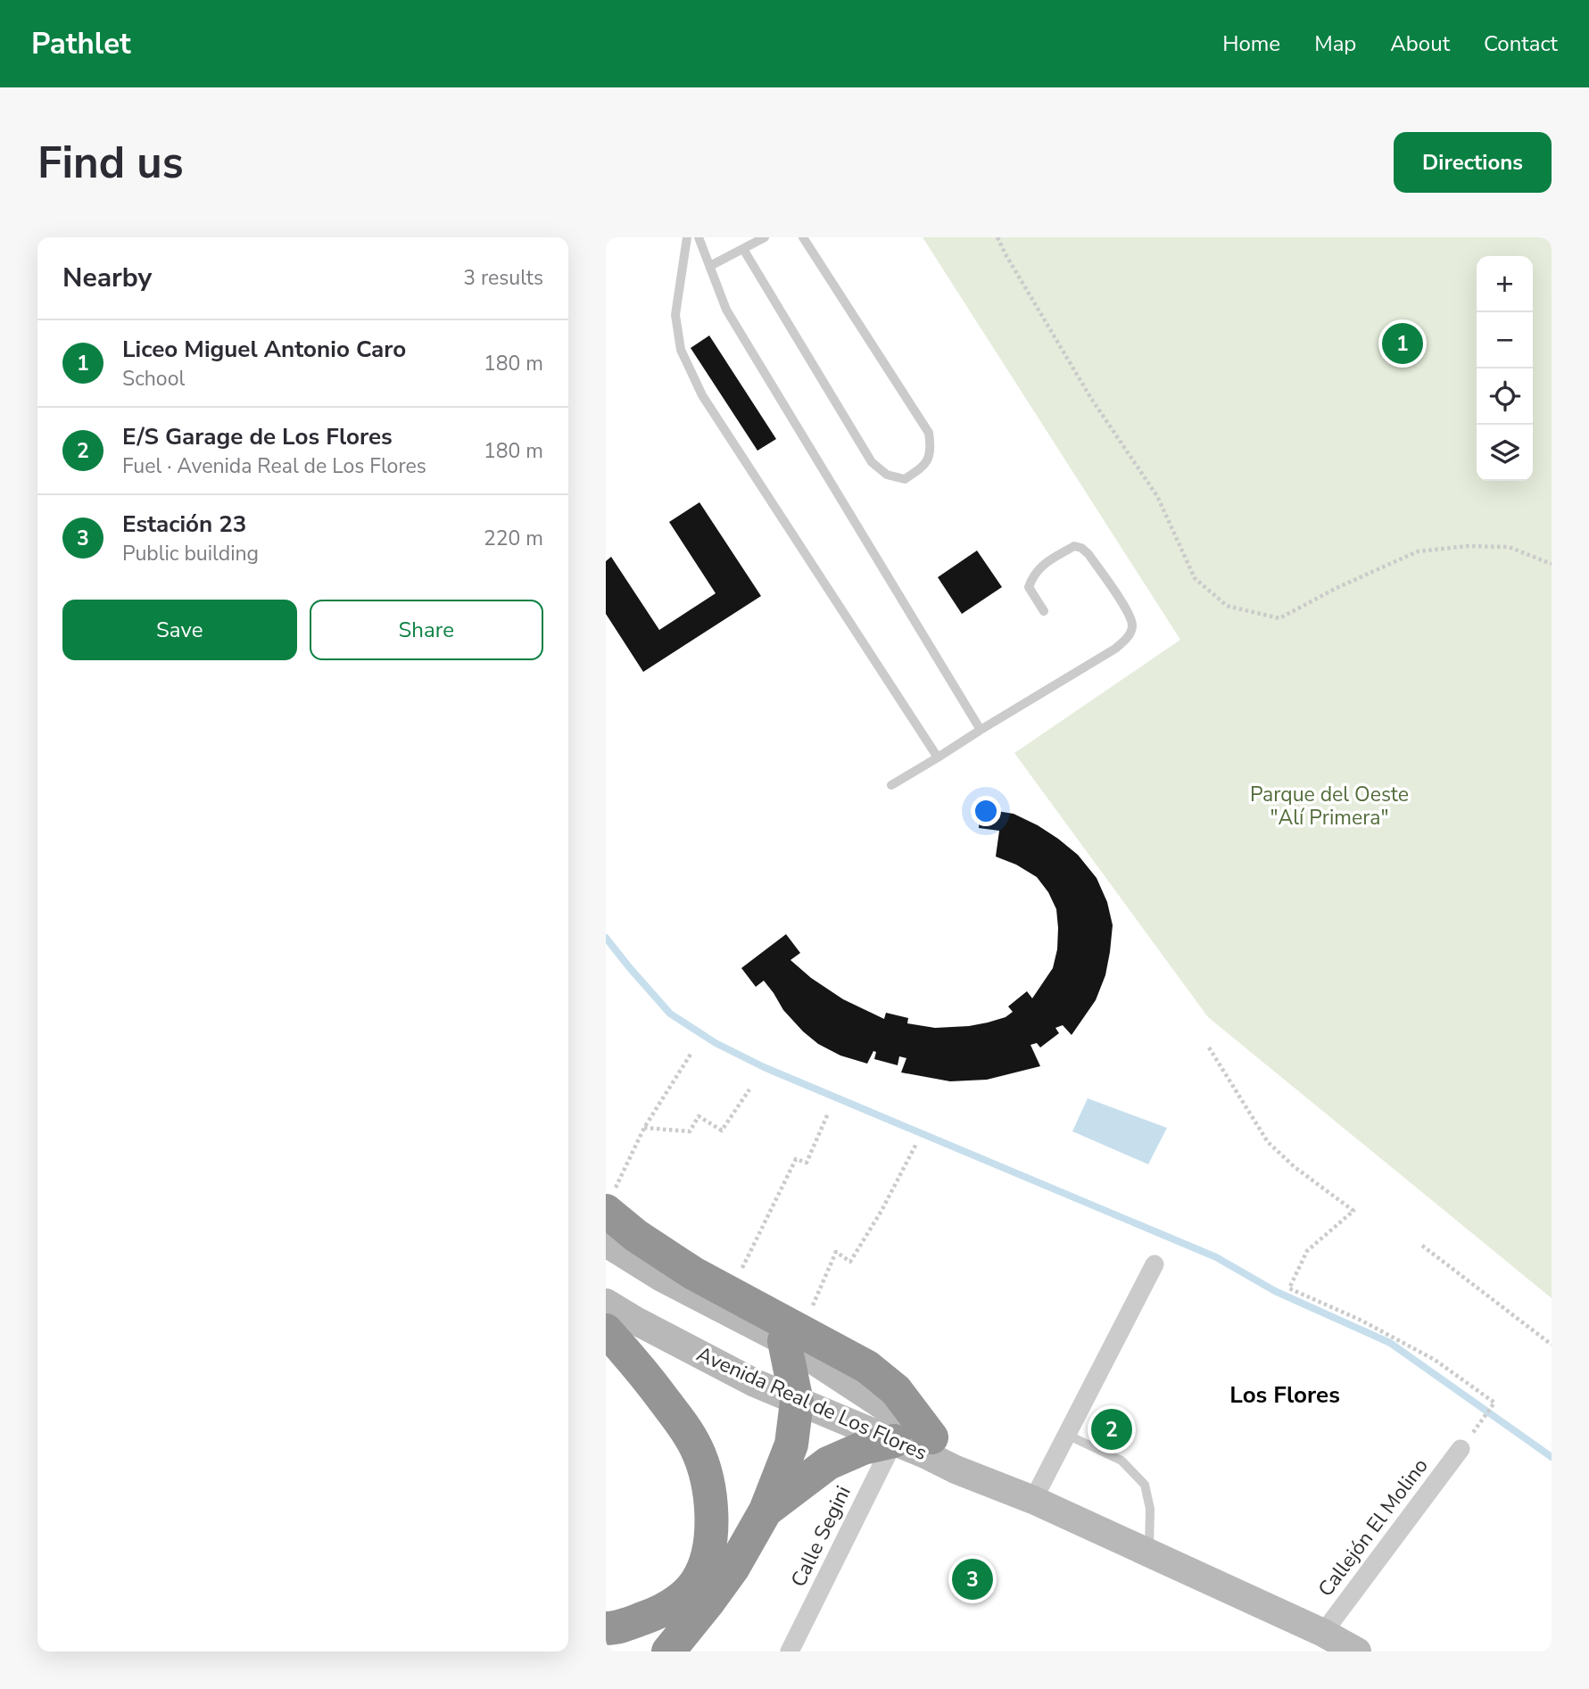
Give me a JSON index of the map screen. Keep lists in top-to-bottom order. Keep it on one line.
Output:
{"streets":{"street":["Avenida Real de Los Flores","Callejón El Molino","Calle Segini"]},"crossings":[["Avenida Real de Los Flores","Callejón El Molino"],["Avenida Real de Los Flores","Calle Segini"]],"districts":["Los Flores"],"parks":["Parque del Oeste \"Alí Primera\""],"page":{"header":"Pathlet","nav":["Home","Map","About","Contact"],"buttons":["Directions",["Save","Share"]],"title":"Find us","heading":["Nearby","3 results"],"map_buttons":["+","−"],"list":[{"mark":"1","name":"Liceo Miguel Antonio Caro","note":"School","value":"180 m"},{"mark":"2","name":"E/S Garage de Los Flores","note":"Fuel · Avenida Real de Los Flores","value":"180 m"},{"mark":"3","name":"Estación 23","note":"Public building","value":"220 m"}],"pins":["1","2","3"]}}
